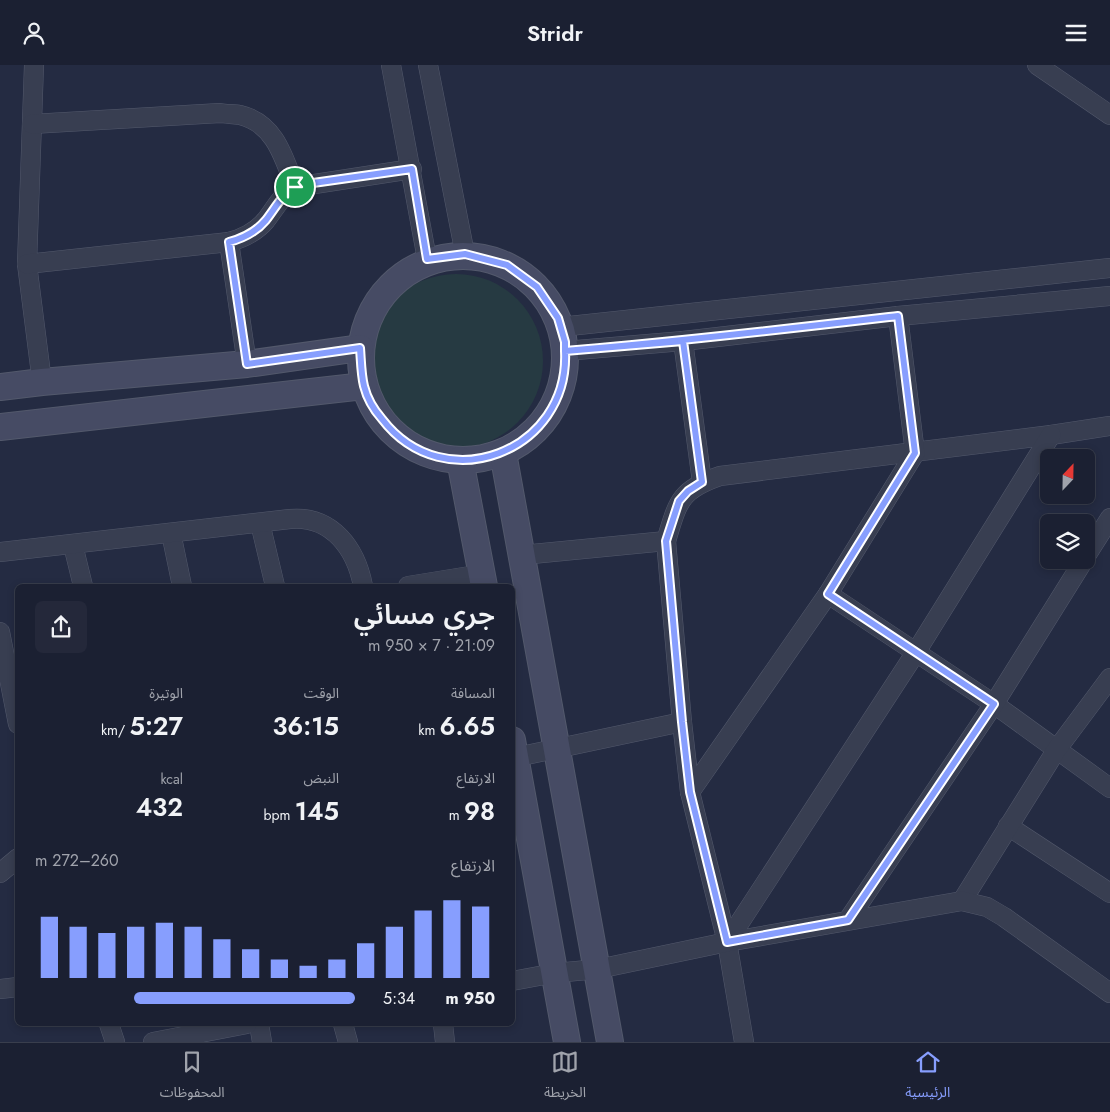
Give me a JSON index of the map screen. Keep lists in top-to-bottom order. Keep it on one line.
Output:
{"north":"top","page":{"header":"Stridr","heading":["جري مسائي","21:09 · 7 × 950 m"],"stats":[["المسافة","6.65 km"],["الوقت","36:15"],["الوتيرة","5:27 /km"],["الارتفاع","98 m"],["النبض","145 bpm"],["kcal","432"]],"chart":["الارتفاع","260–272 m"],"list":[{"name":"950 m","note":"5:34"}],"tabs":["الرئيسية","الخريطة","المحفوظات"]}}
